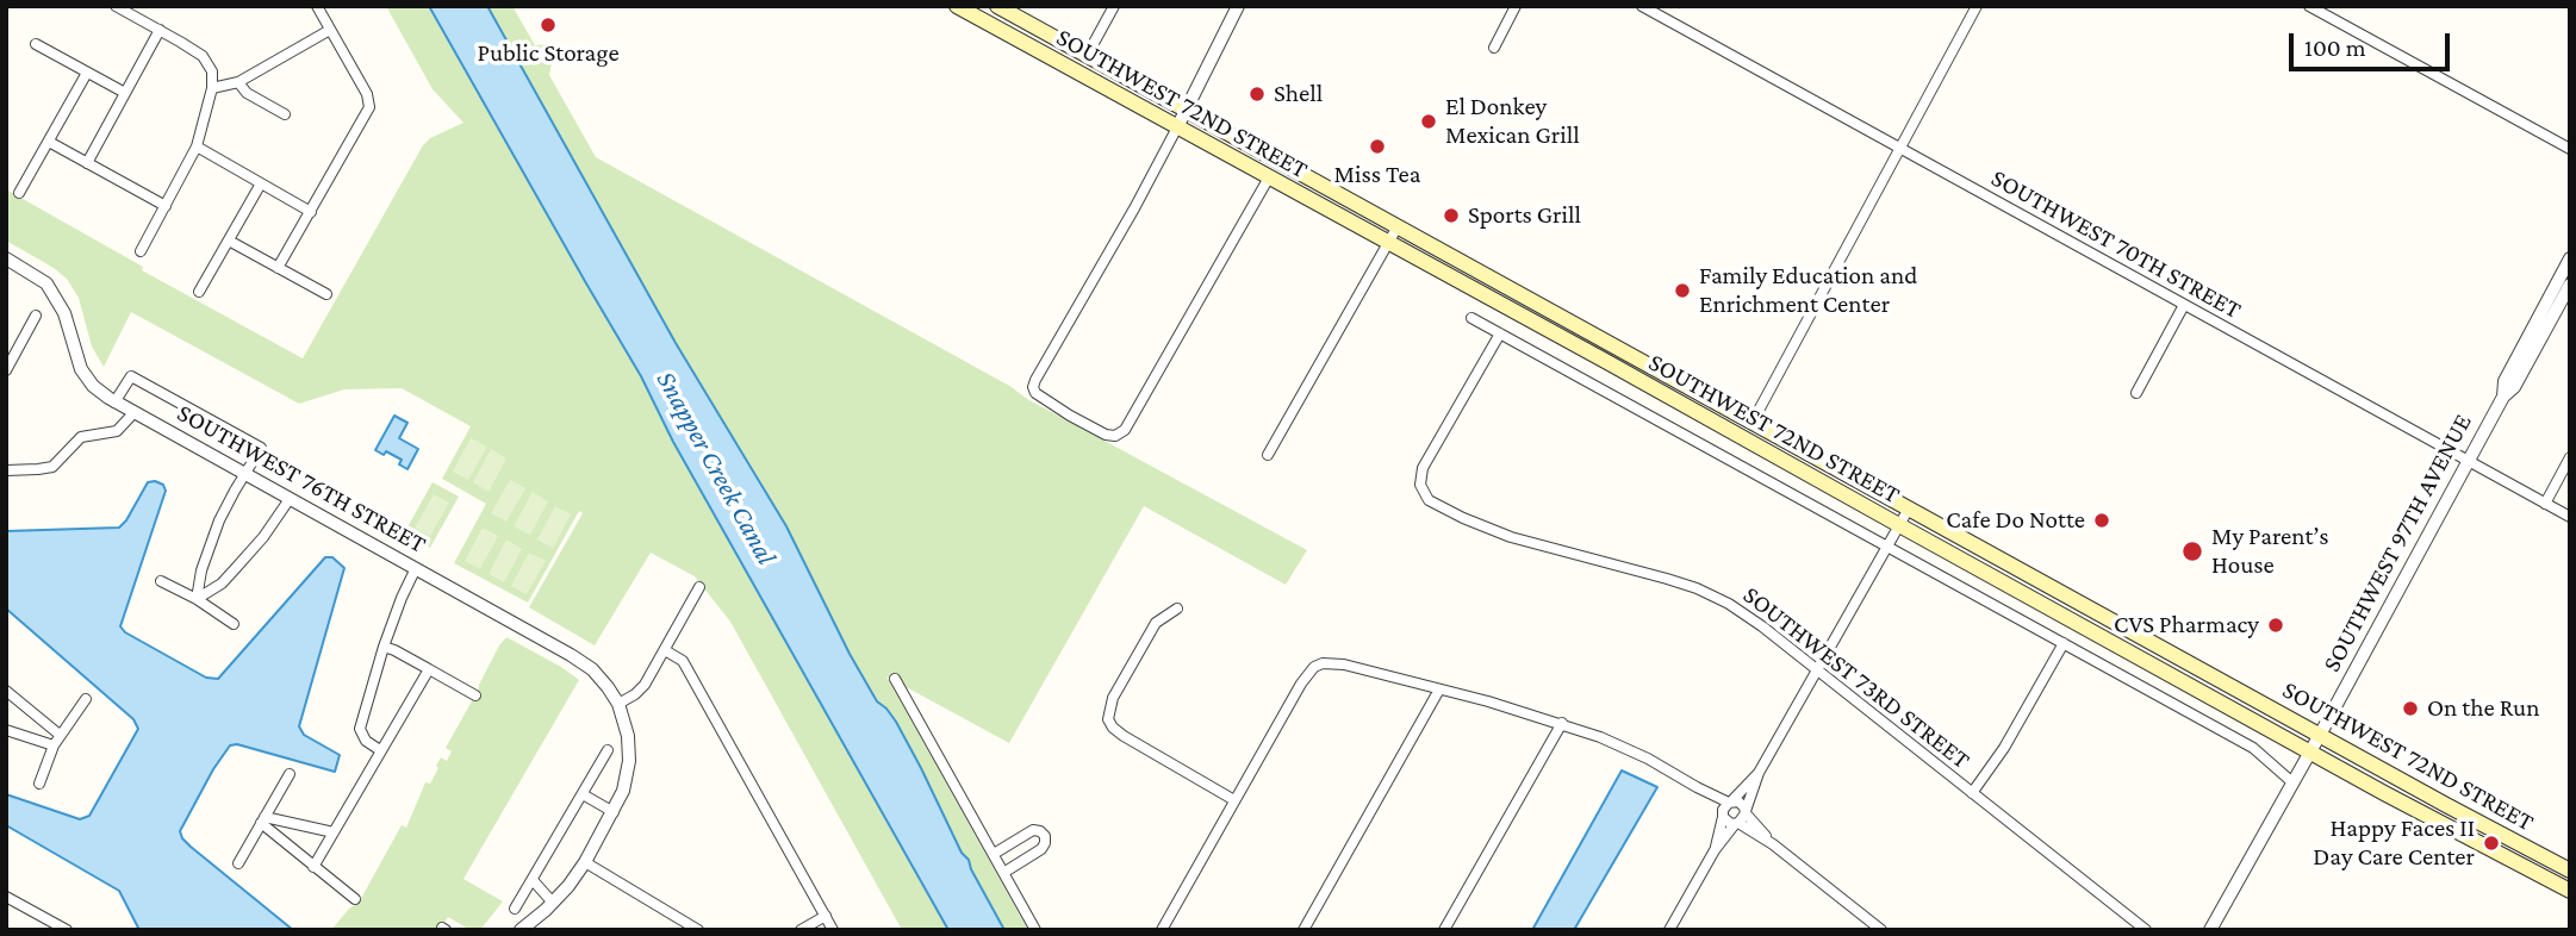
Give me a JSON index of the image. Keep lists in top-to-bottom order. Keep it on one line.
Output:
{"streets":{"main road":["SOUTHWEST 72ND STREET"],"street":["SOUTHWEST 70TH STREET","SOUTHWEST 76TH STREET","SOUTHWEST 97TH AVENUE","SOUTHWEST 73RD STREET"]},"crossings":[["SOUTHWEST 72ND STREET","SOUTHWEST 97TH AVENUE"],["SOUTHWEST 72ND STREET","SOUTHWEST 73RD STREET"],["SOUTHWEST 70TH STREET","SOUTHWEST 97TH AVENUE"]],"water":["Snapper Creek Canal"],"places":["Public Storage","Shell","El Donkey Mexican Grill","Miss Tea","Sports Grill","Family Education and Enrichment Center","Cafe Do Notte","My Parent’s House","CVS Pharmacy","On the Run","Happy Faces II Day Care Center"],"scale_bar":"100 m"}
